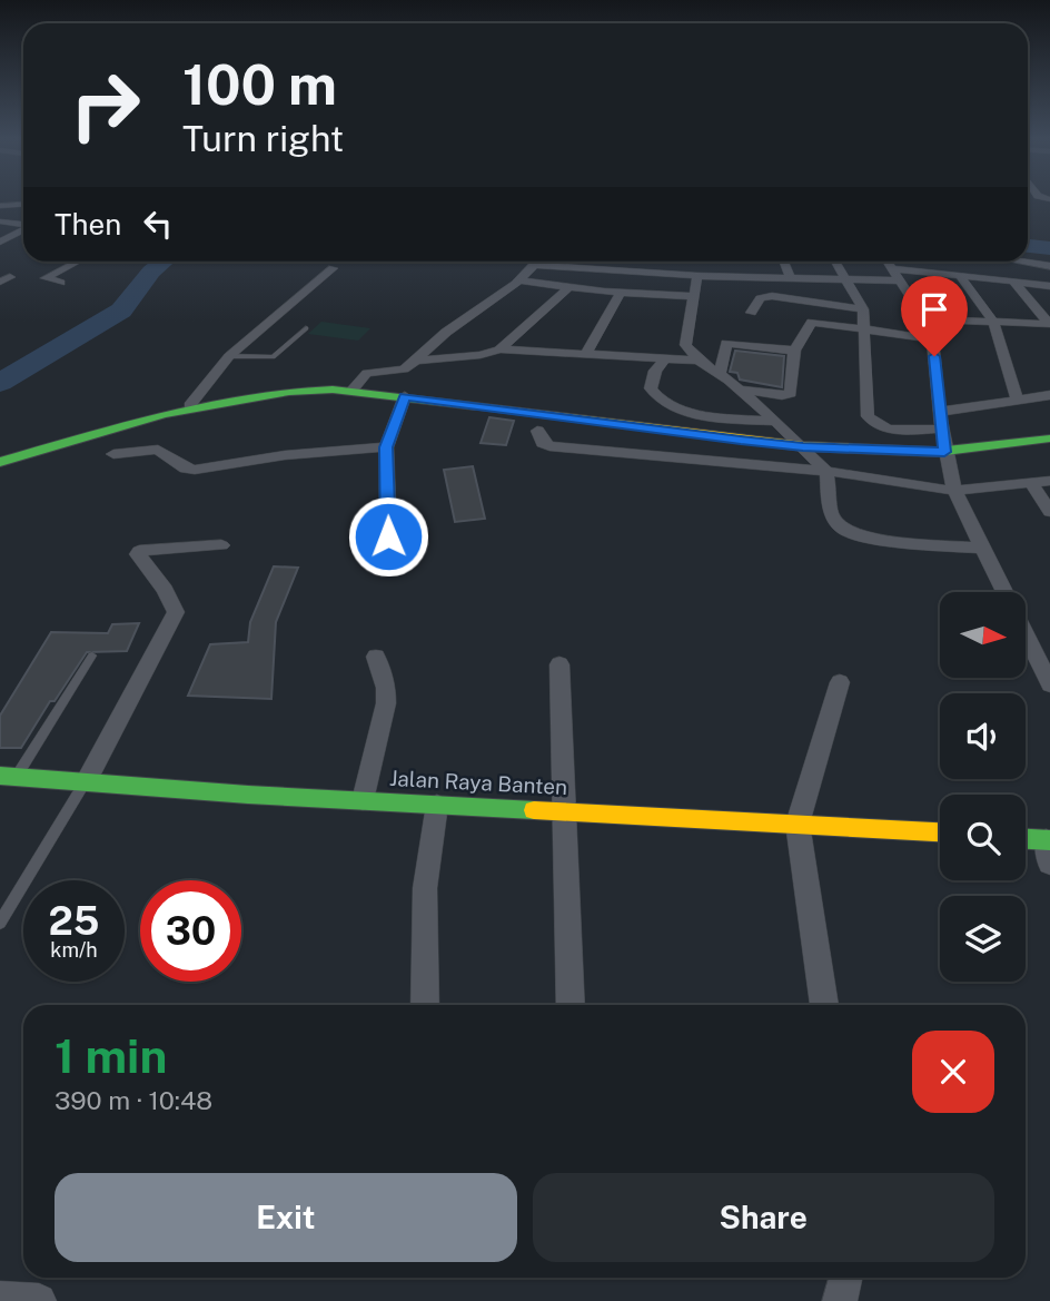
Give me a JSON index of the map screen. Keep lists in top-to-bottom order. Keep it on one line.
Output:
{"streets":{"street":["Jalan Raya Banten"]},"north":"right","page":{"turn":["100 m","Turn right"],"then":"Then","speed":"25 km/h","limit":"30","heading":["1 min","390 m · 10:48"],"buttons":["Exit","Share"]}}
